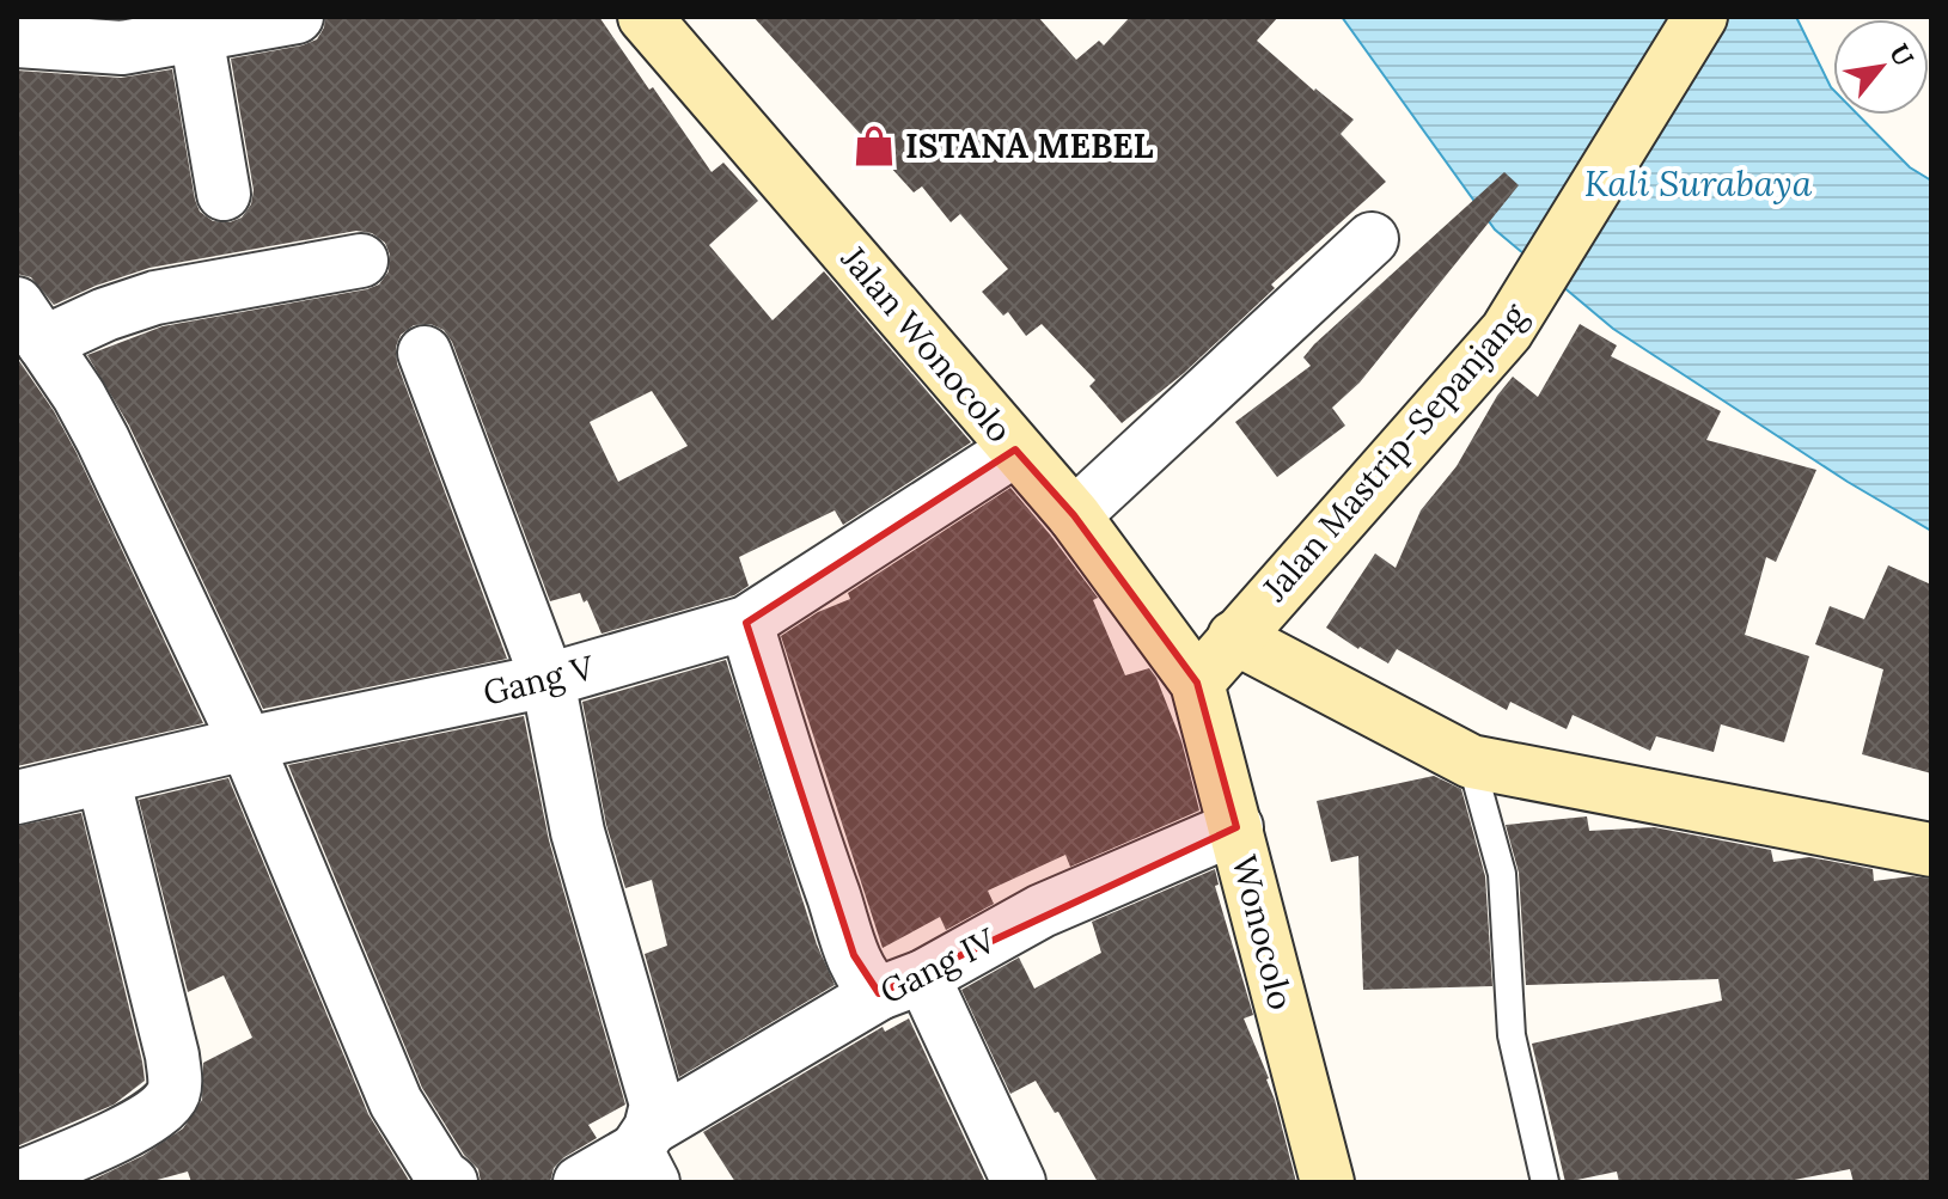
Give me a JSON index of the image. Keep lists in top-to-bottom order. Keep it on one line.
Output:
{"streets":{"main road":["Jalan Wonocolo","Jalan Mastrip-Sepanjang","Wonocolo"],"street":["Gang V","Gang IV"]},"crossings":[["Jalan Wonocolo","Jalan Mastrip-Sepanjang"],["Jalan Wonocolo","Gang V"],["Jalan Wonocolo","Wonocolo"],["Jalan Mastrip-Sepanjang","Wonocolo"],["Wonocolo","Gang IV"]],"water":["Kali Surabaya"],"places":{"shop":["ISTANA MEBEL"]},"north":"top right"}
